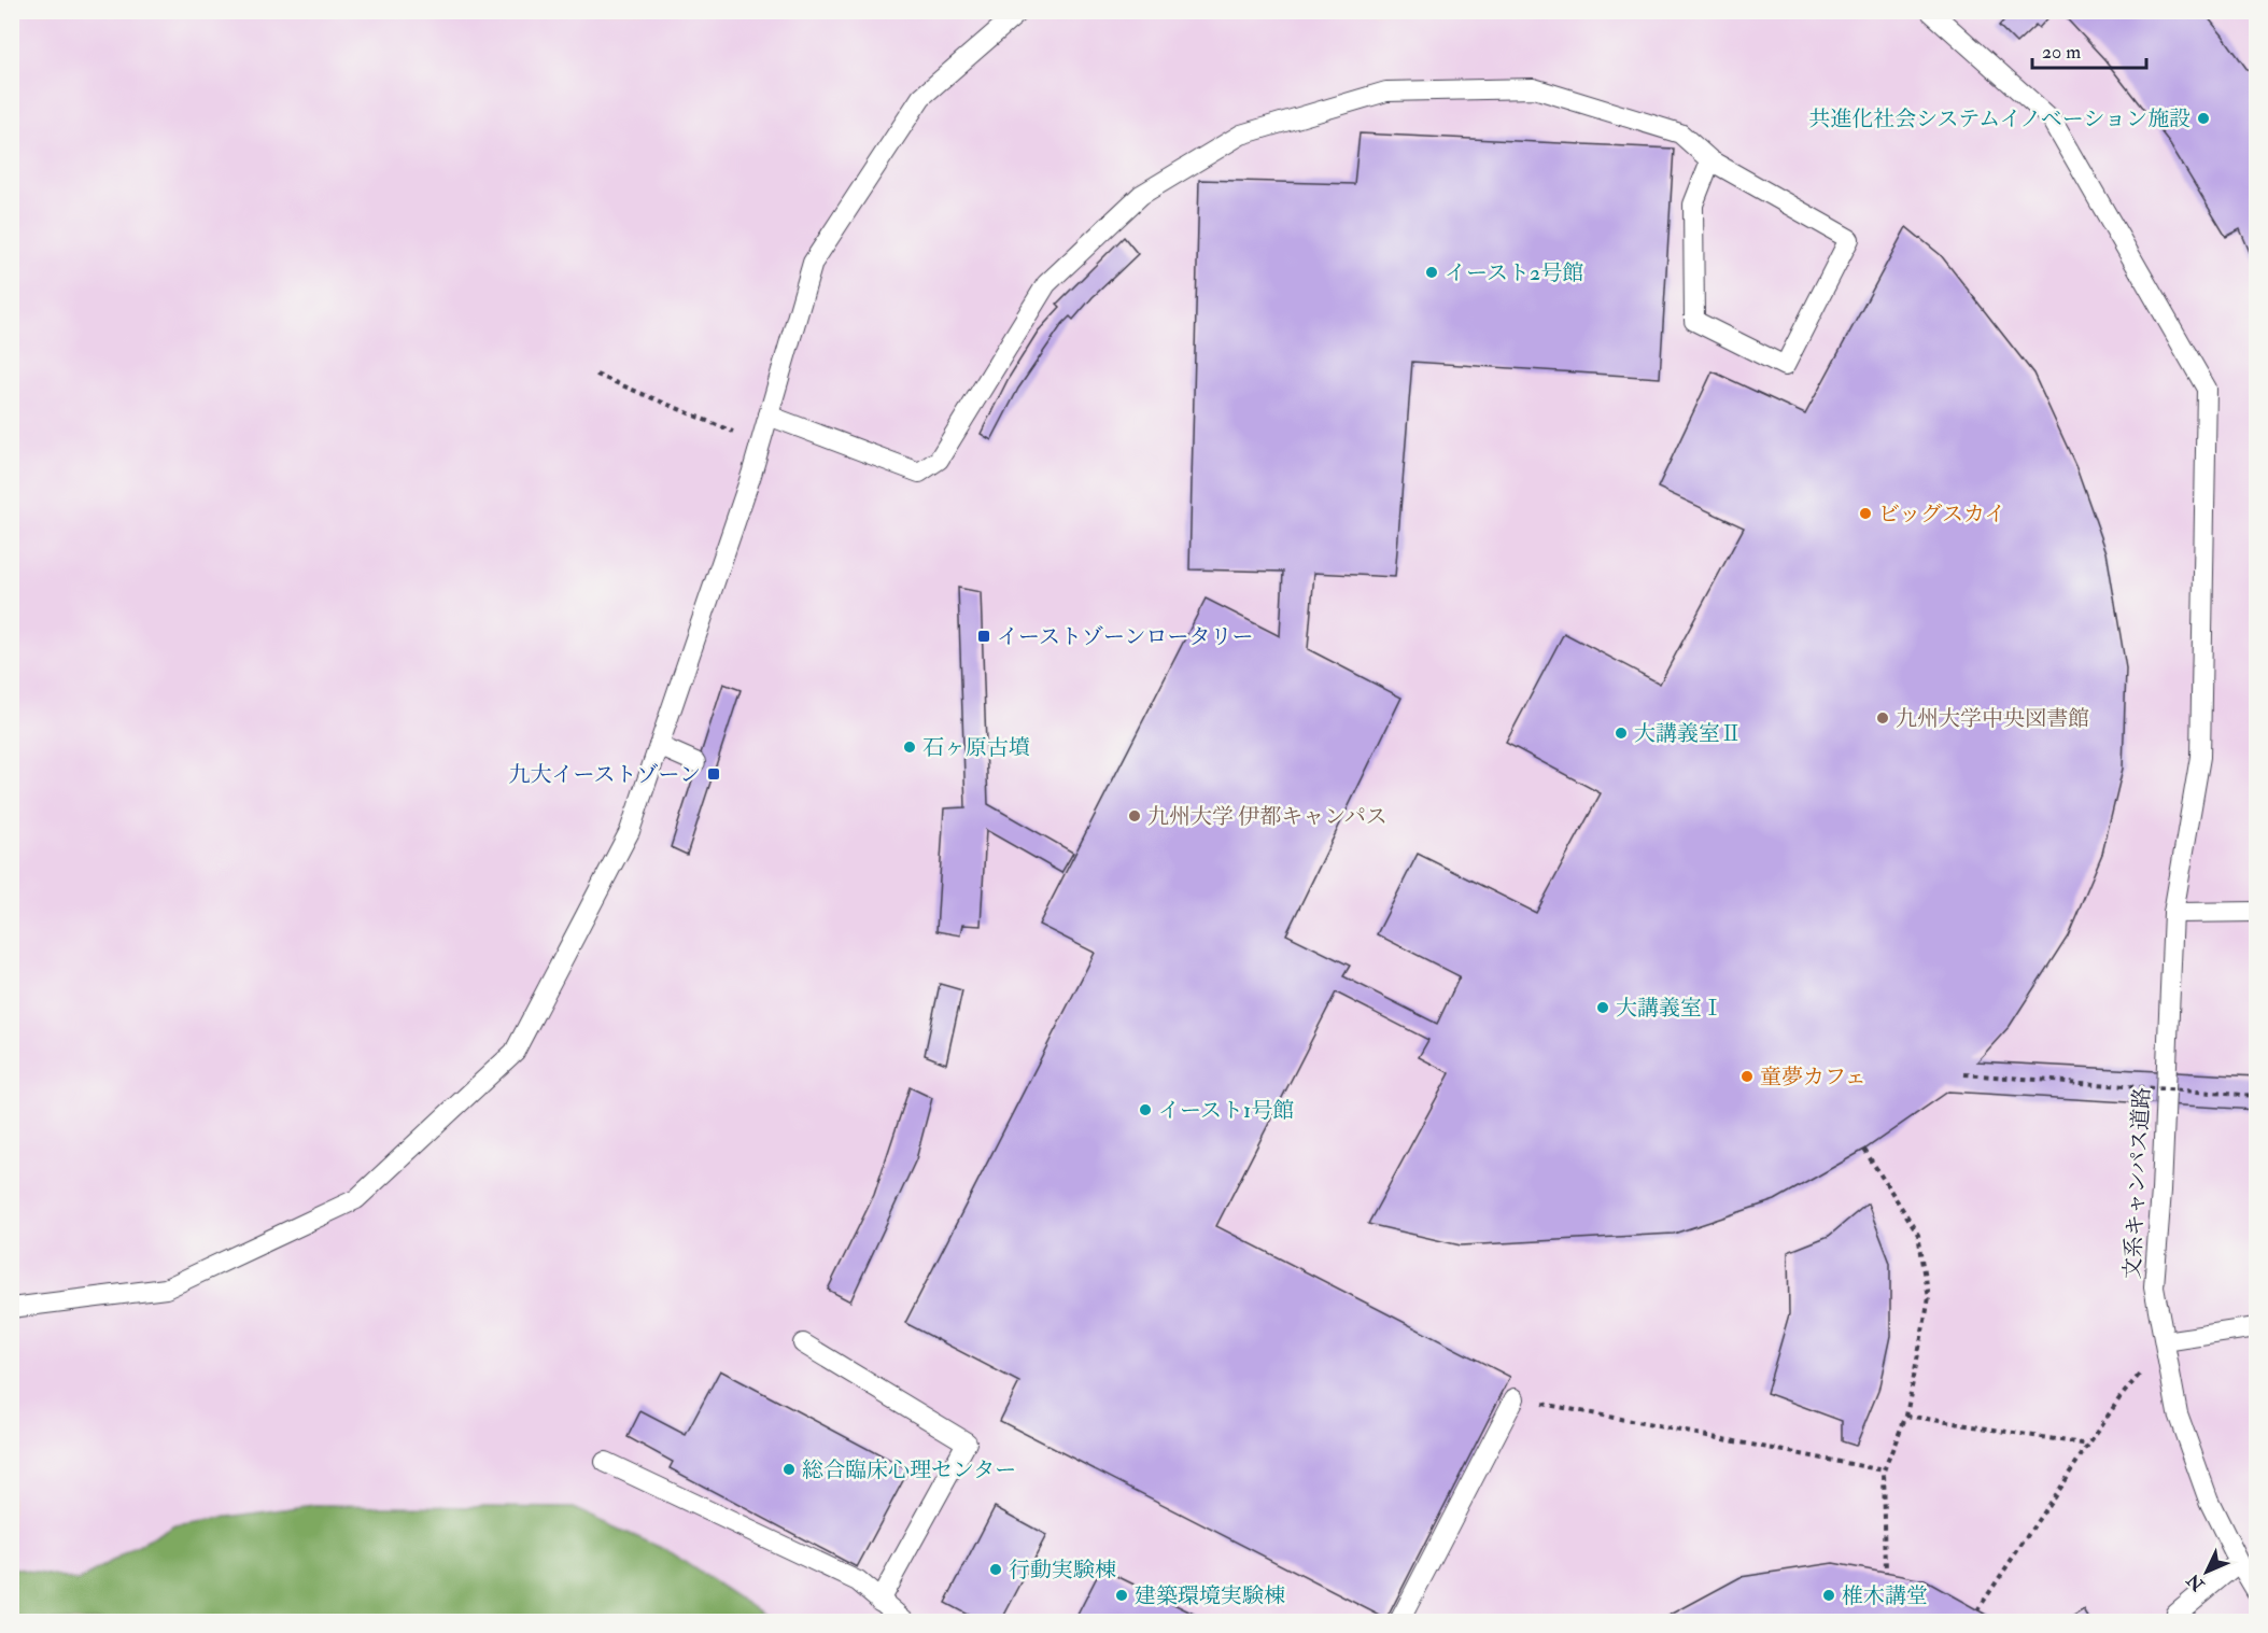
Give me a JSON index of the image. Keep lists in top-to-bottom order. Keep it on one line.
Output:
{"streets":{"lane":["文系キャンパス道路"]},"places":{"other":["共進化社会システムイノベーション施設","イースト2号館","ビッグスカイ","九州大学中央図書館","大講義室Ⅱ","石ヶ原古墳","九州大学 伊都キャンパス","大講義室Ⅰ","童夢カフェ","イースト1号館","総合臨床心理センター","行動実験棟","建築環境実験棟","椎木講堂"],"transit":["イーストゾーンロータリー","九大イーストゾーン"]},"scale_bar":"20 m","north":"bottom left"}
